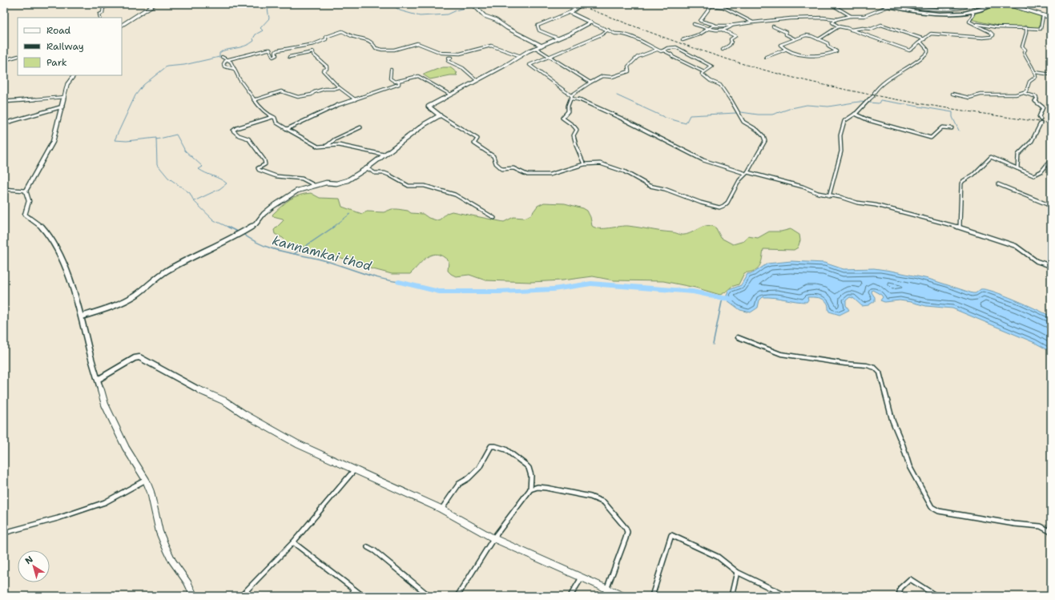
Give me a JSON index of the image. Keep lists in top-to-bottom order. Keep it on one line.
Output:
{"water":["kannamkai thod"],"legend":["Road","Railway","Park"],"north":"top left"}
